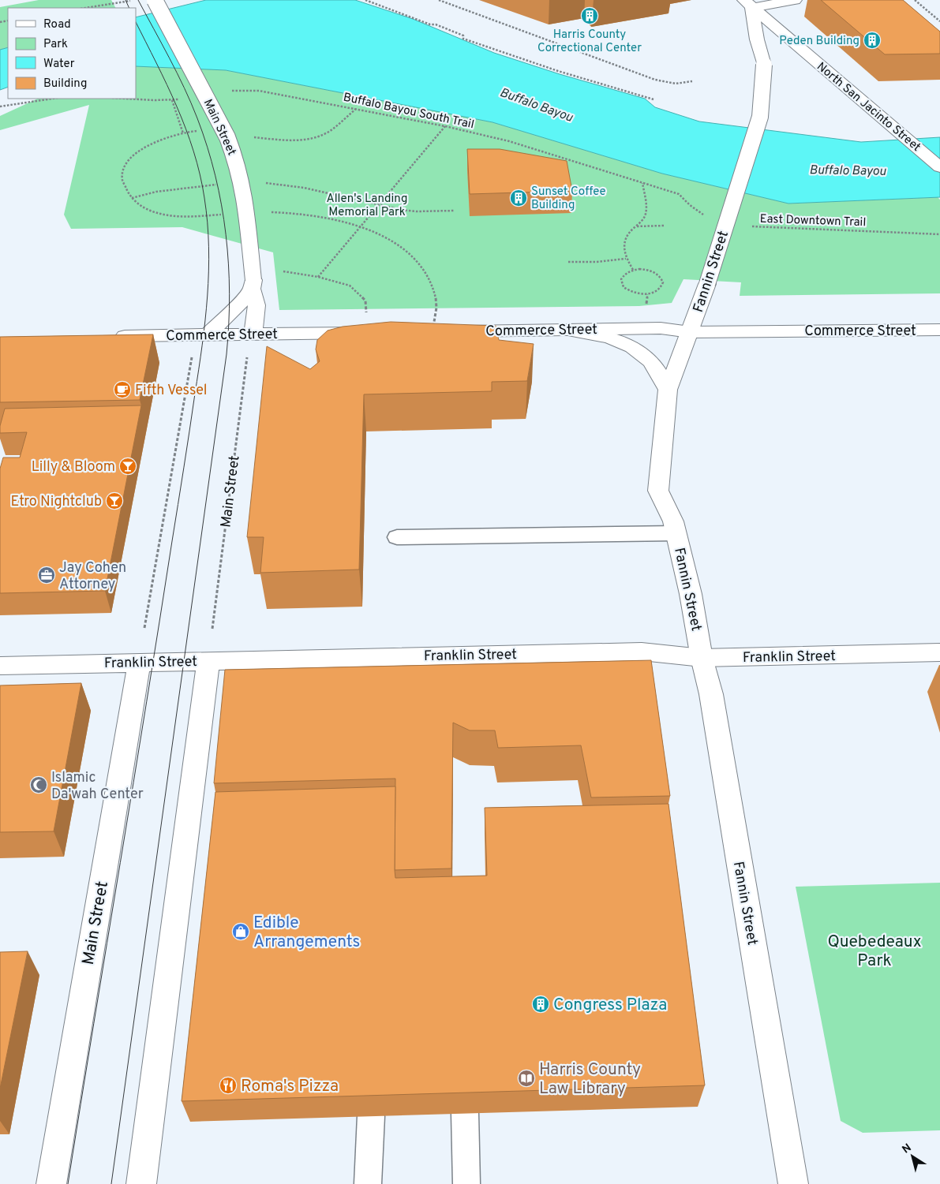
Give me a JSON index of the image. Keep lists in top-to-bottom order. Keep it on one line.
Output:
{"streets":{"main road":["North San Jacinto Street","Main Street","Fannin Street","Commerce Street","Franklin Street"],"path":["Buffalo Bayou South Trail","East Downtown Trail"]},"crossings":[["North San Jacinto Street","Fannin Street"],["Main Street","Commerce Street"],["Main Street","Franklin Street"],["Fannin Street","Commerce Street"],["Fannin Street","Franklin Street"]],"water":["Buffalo Bayou"],"parks":["Allen's Landing Memorial Park","Quebedeaux Park"],"places":{"building":["Harris County Correctional Center","Peden Building","Sunset Coffee Building","Congress Plaza"],"cafe":["Fifth Vessel"],"bar":["Lilly & Bloom","Etro Nightclub"],"office":["Jay Cohen Attorney"],"mosque":["Islamic Da'wah Center"],"shop":["Edible Arrangements"],"library":["Harris County Law Library"],"restaurant":["Roma's Pizza"]},"legend":["Road","Park","Water","Building"],"north":"top left"}
